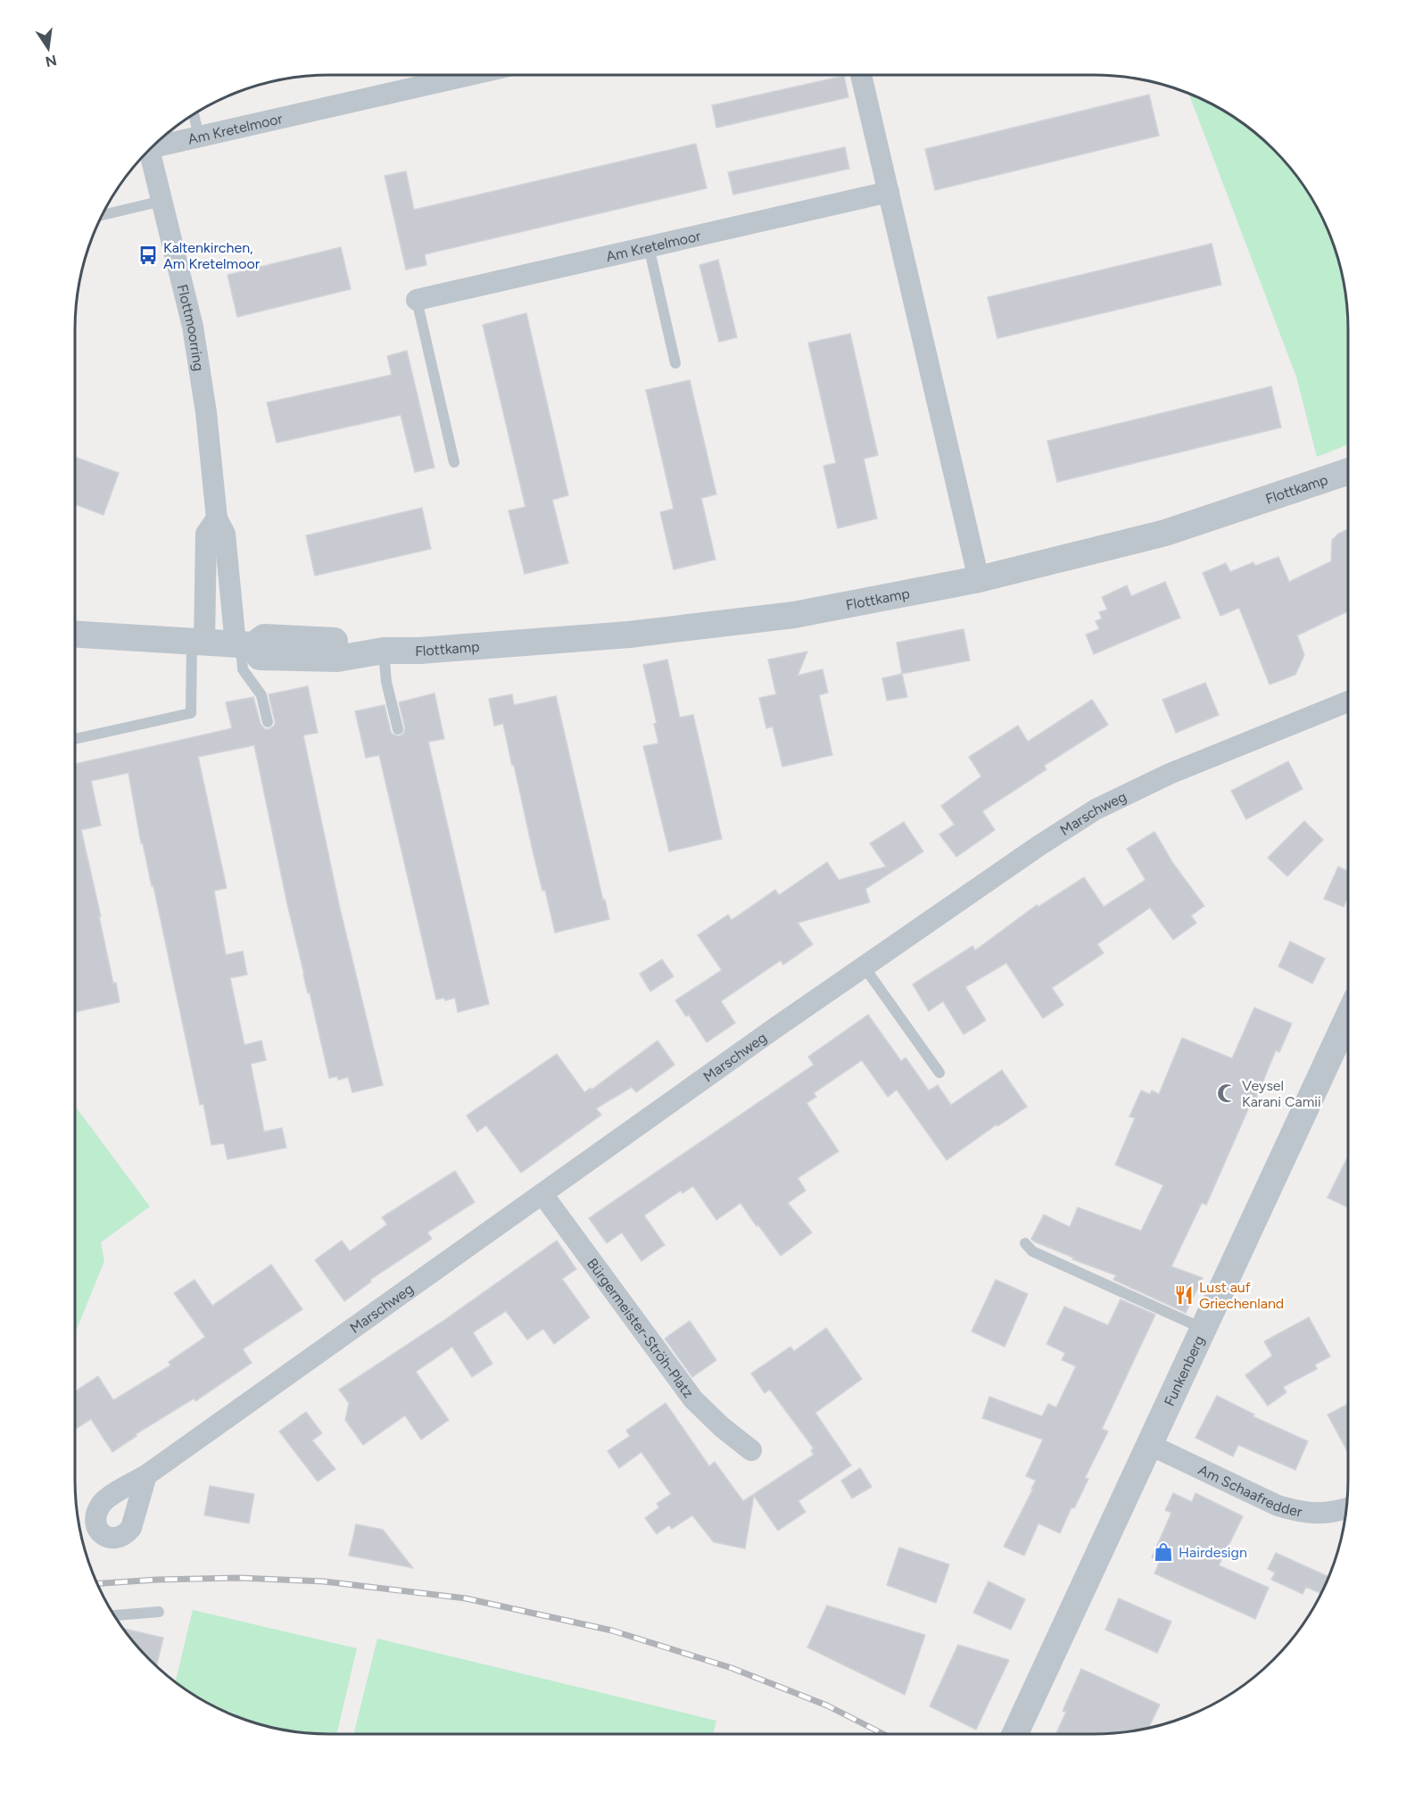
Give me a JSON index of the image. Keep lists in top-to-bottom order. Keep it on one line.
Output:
{"streets":{"street":["Am Kretelmoor","Flottmoorring","Flottkamp","Marschweg","Bürgermeister-Ströh-Platz","Funkenberg","Am Schaafredder"]},"crossings":[["Flottmoorring","Flottkamp"],["Marschweg","Bürgermeister-Ströh-Platz"],["Funkenberg","Am Schaafredder"]],"places":{"bus stop":["Kaltenkirchen, Am Kretelmoor"],"mosque":["Veysel Karani Camii"],"restaurant":["Lust auf Griechenland"],"shop":["Hairdesign"]},"north":"bottom"}
